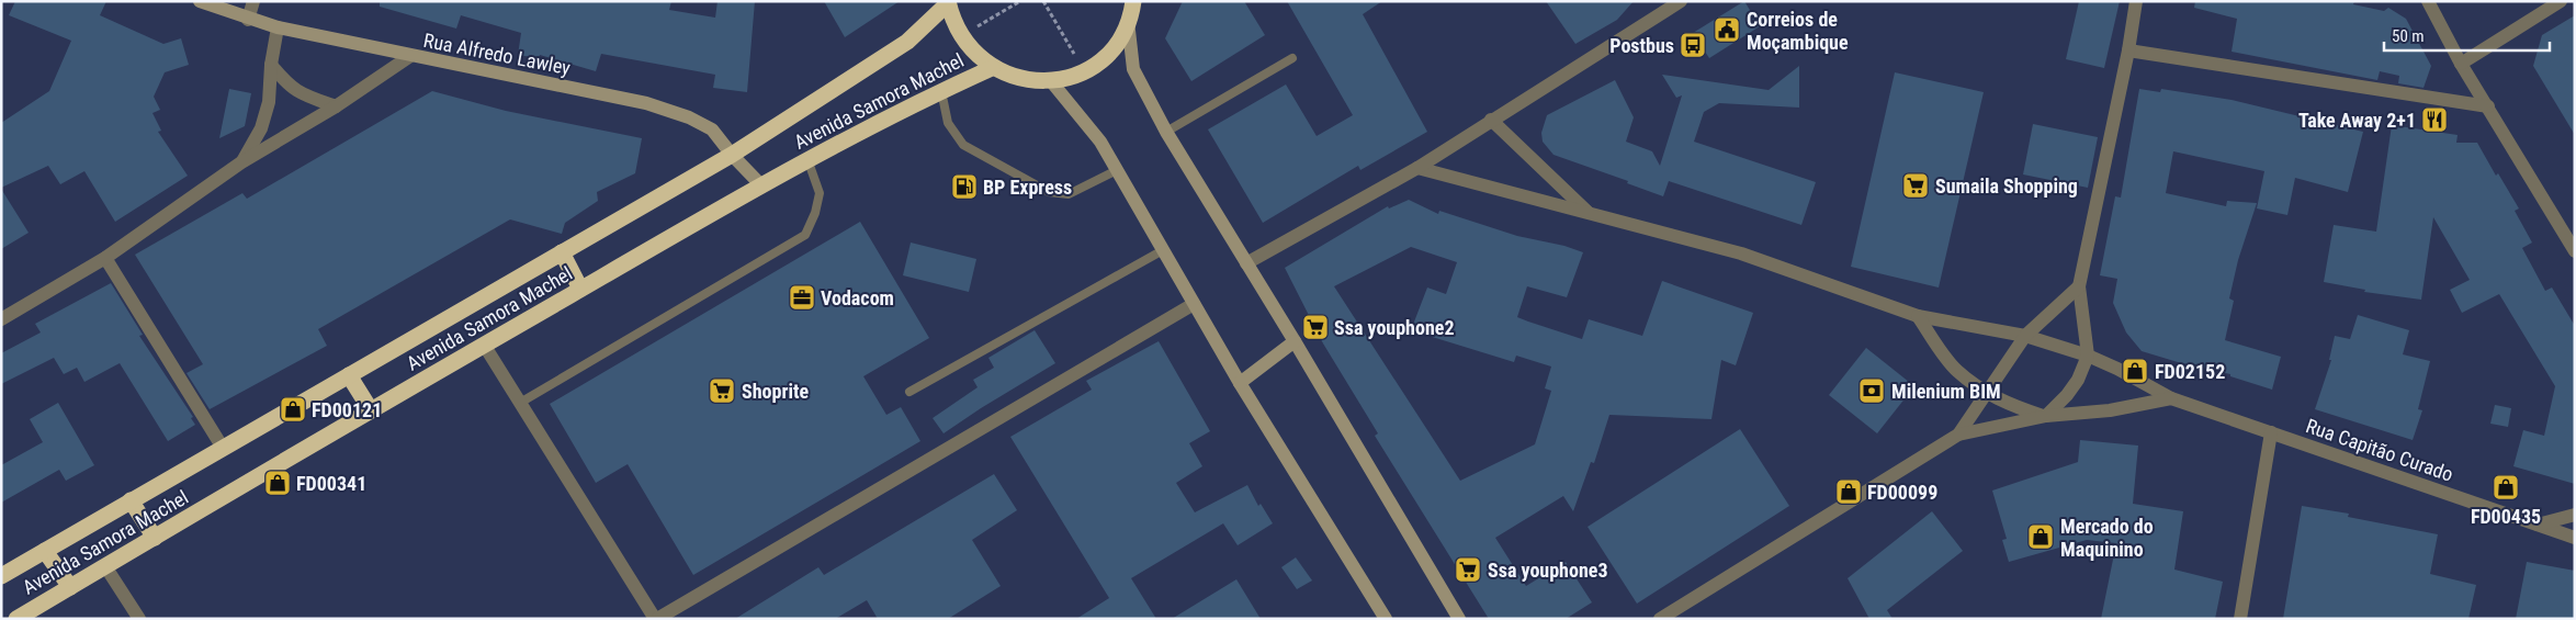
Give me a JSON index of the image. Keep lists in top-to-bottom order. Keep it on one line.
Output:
{"streets":{"highway":["Avenida Samora Machel"],"street":["Rua Alfredo Lawley","Rua Capitão Curado"]},"crossings":[["Rua Alfredo Lawley","Avenida Samora Machel"]],"places":{"public building":["Correios de Moçambique"],"bus stop":["Postbus"],"restaurant":["Take Away 2+1"],"supermarket":["Sumaila Shopping","Ssa youphone2","Shoprite","Ssa youphone3"],"fuel station":["BP Express"],"office":["Vodacom"],"shop":["FD02152","FD00121","FD00341","FD00435","FD00099","Mercado do Maquinino"],"bank":["Milenium BIM"]},"scale_bar":"50 m"}
